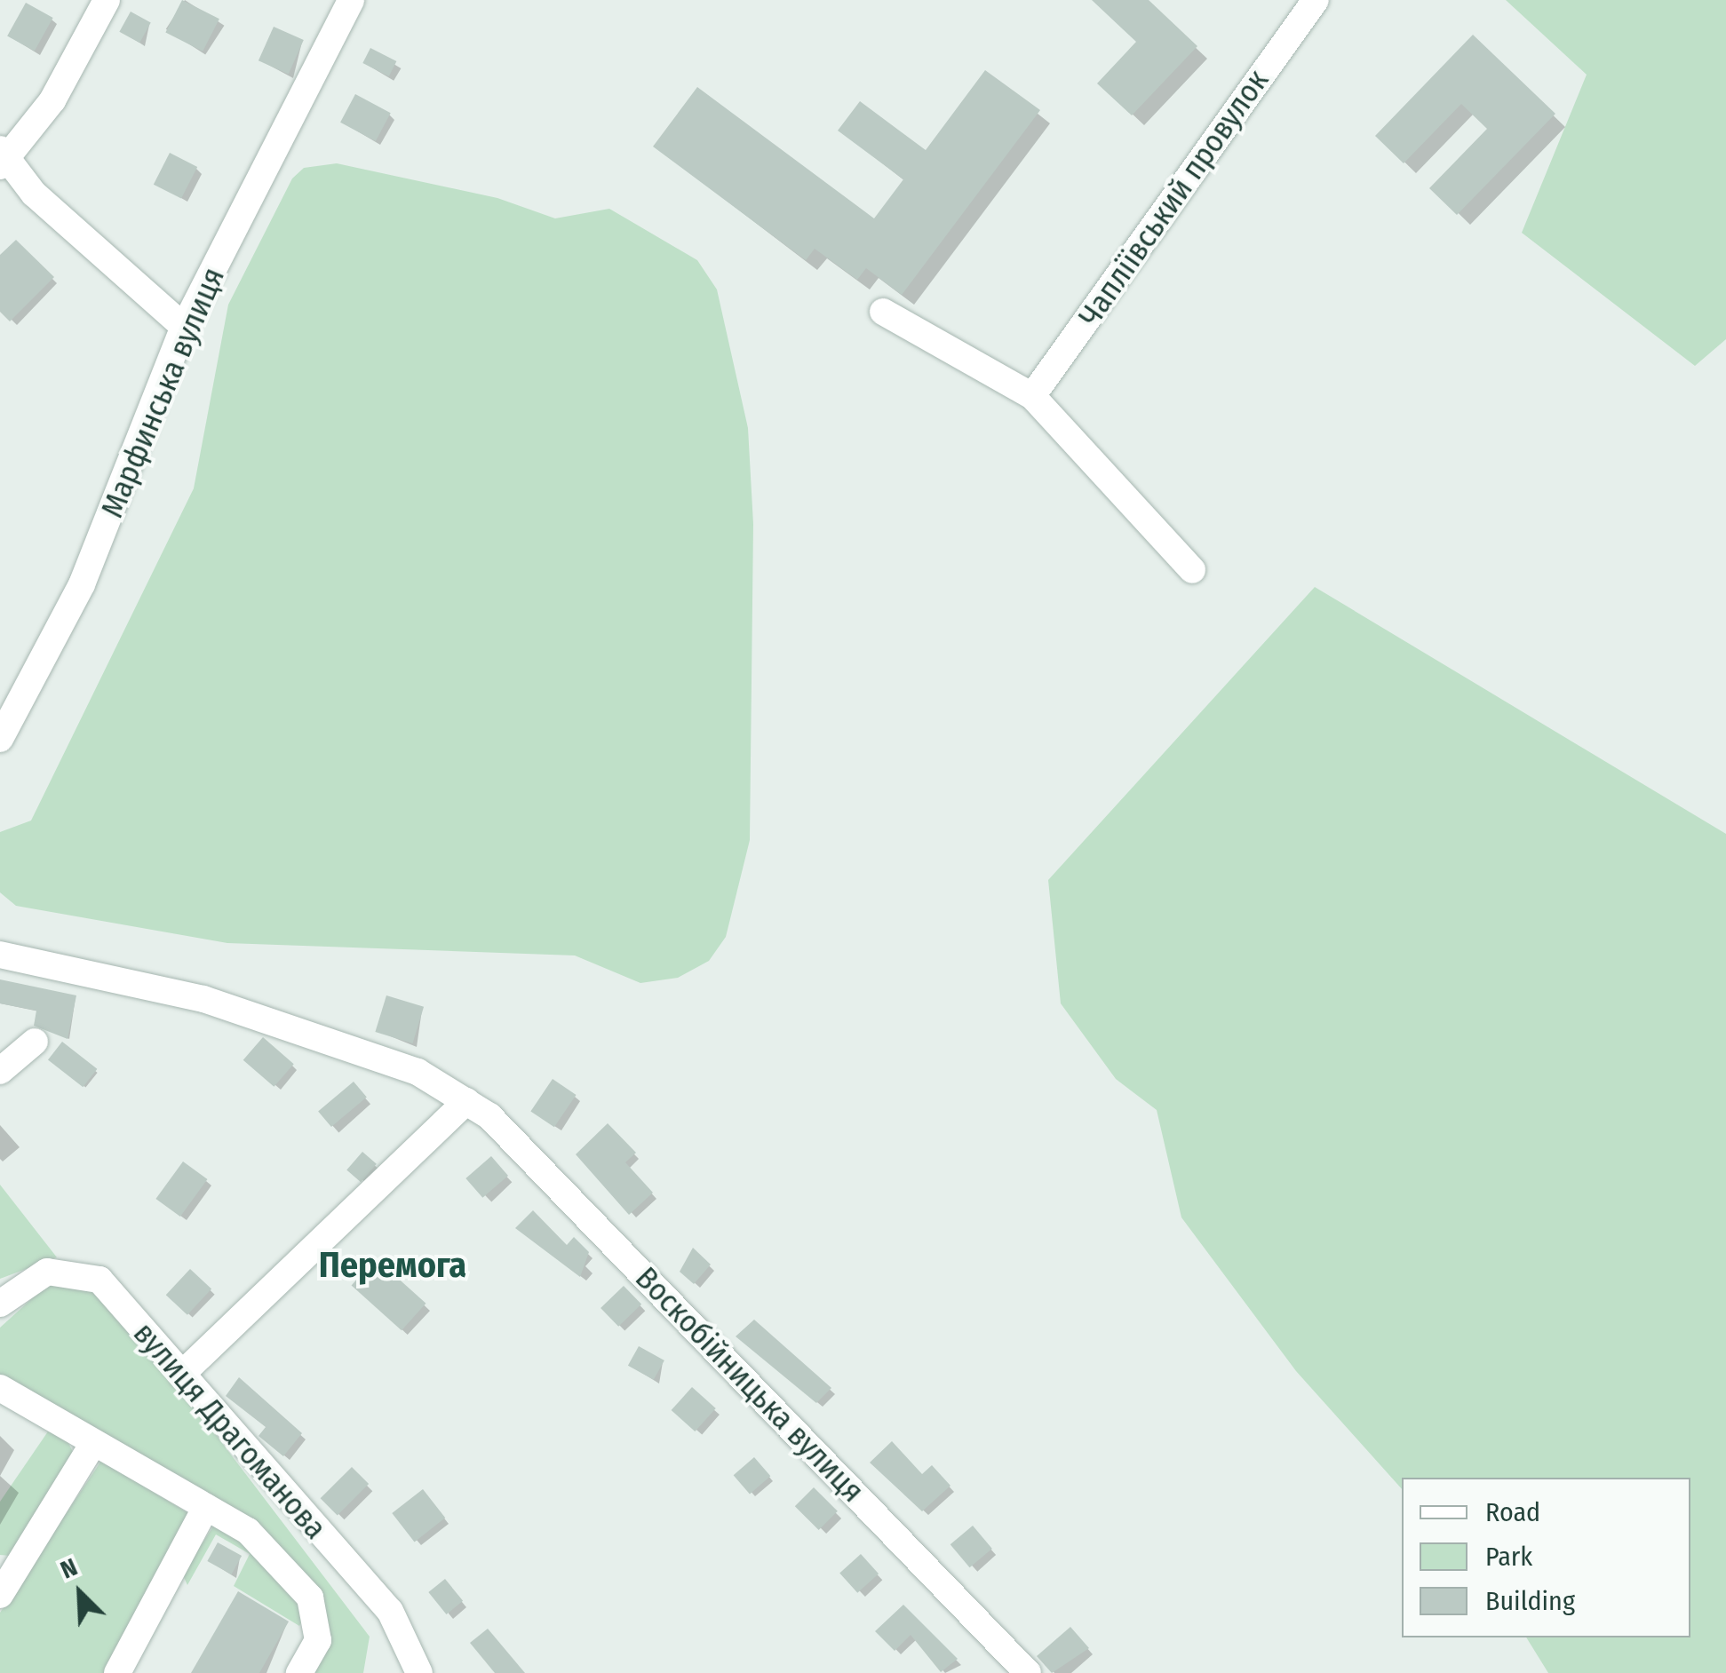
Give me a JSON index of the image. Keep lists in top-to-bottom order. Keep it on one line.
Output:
{"streets":{"street":["Чапліївський провулок","Марфинська вулиця","Воскобійницька вулиця","вулиця Драгоманова"]},"districts":["Перемога"],"legend":["Road","Park","Building"],"north":"top left"}
